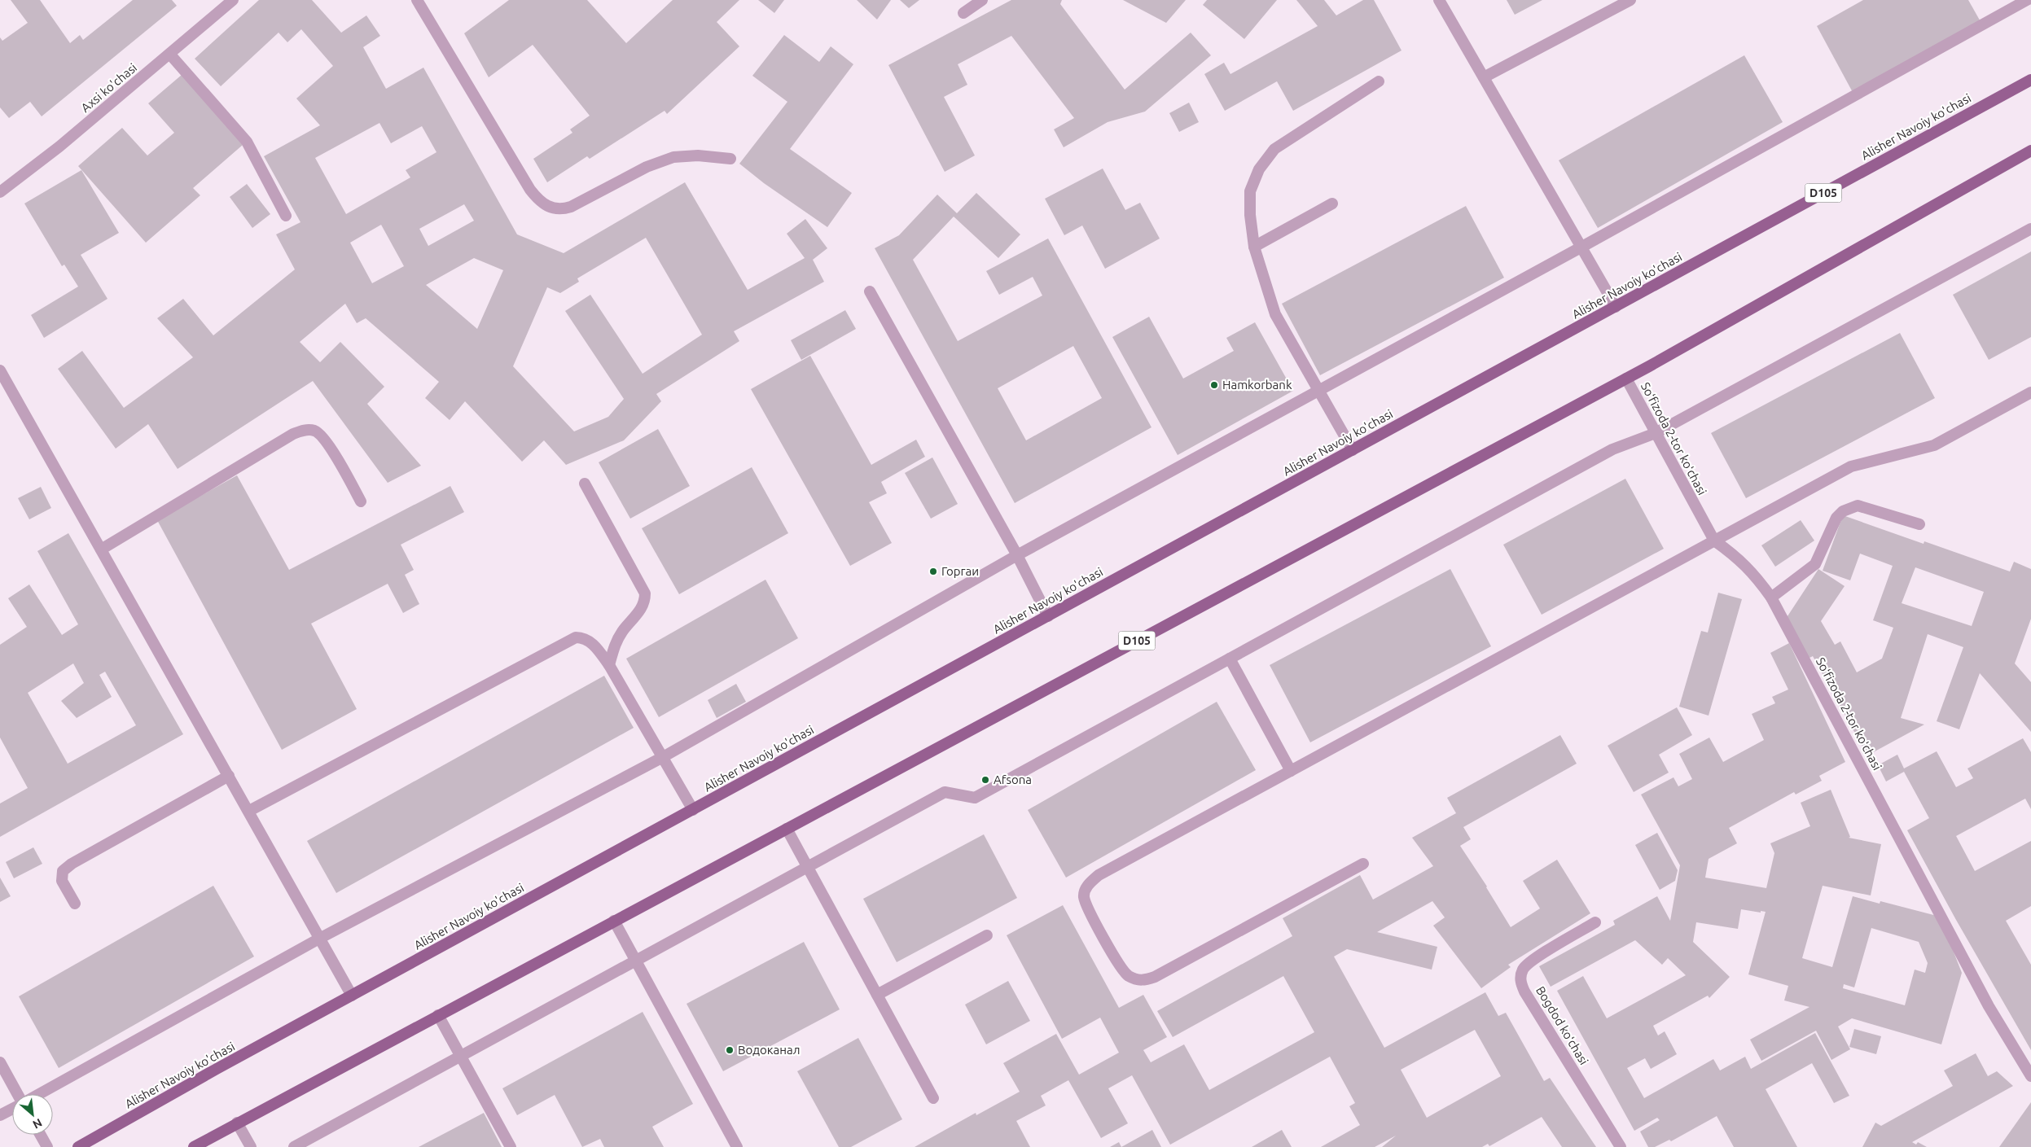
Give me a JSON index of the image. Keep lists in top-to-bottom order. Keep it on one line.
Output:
{"streets":{"main road":["Alisher Navoiy ko'chasi","D105"],"street":["Axsi ko'chasi","Soʻfizoda 2-tor koʻchasi","Bogdod koʻchasi"]},"crossings":[["D105","Soʻfizoda 2-tor koʻchasi"]],"places":["Hamkorbank","Горгаи","Afsona","Водоканал"],"north":"bottom right"}
